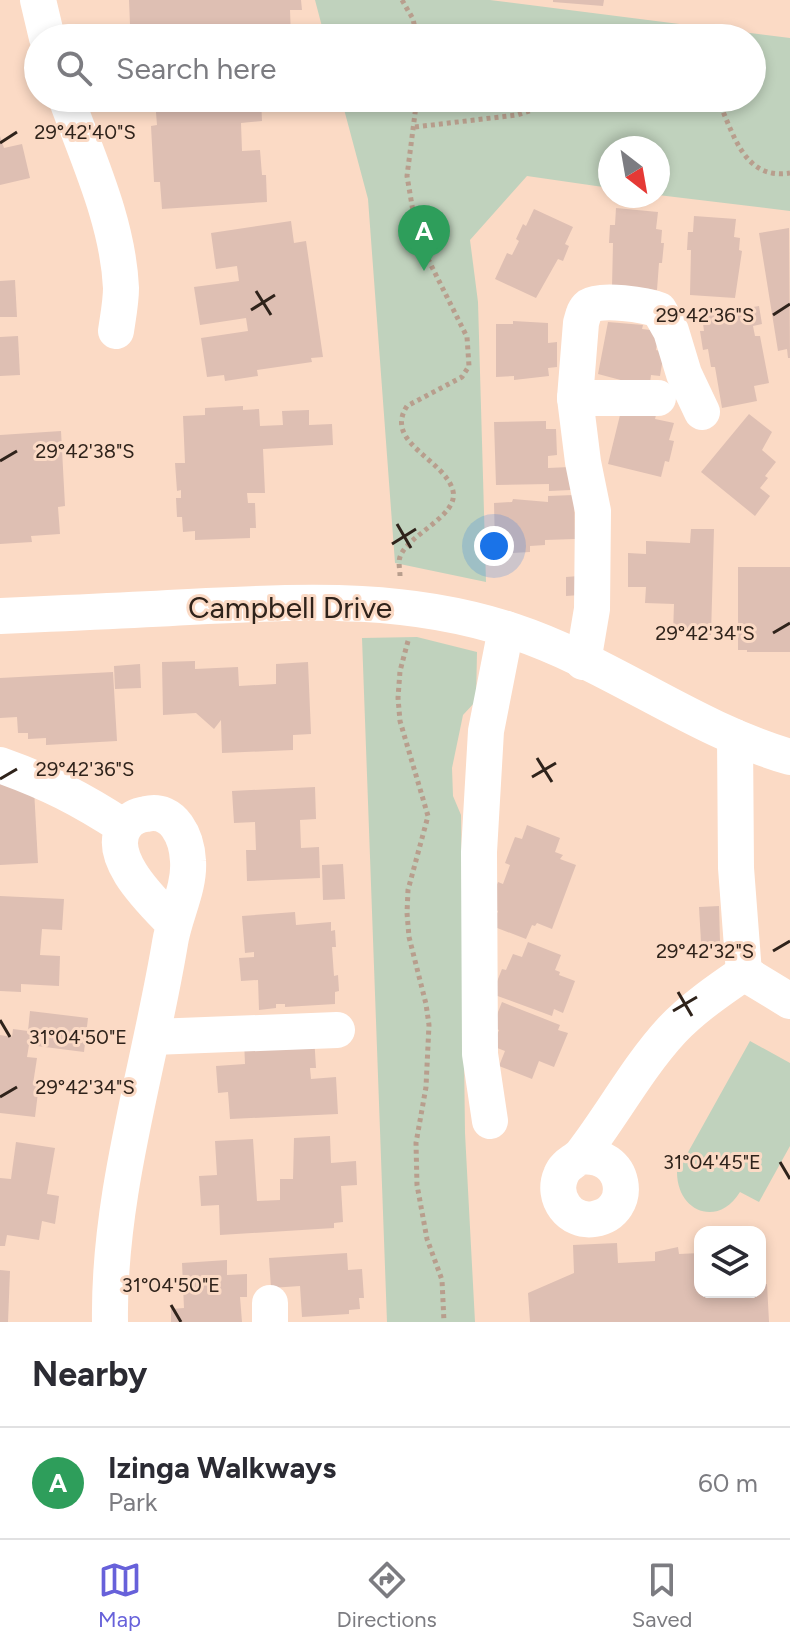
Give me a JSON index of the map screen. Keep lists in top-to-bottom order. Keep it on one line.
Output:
{"streets":{"street":["Campbell Drive"]},"north":"bottom right","page":{"search":"Search here","pins":"A","heading":"Nearby","list":[{"mark":"A","name":"Izinga Walkways","note":"Park","value":"60 m"}],"nav":["Map","Directions","Saved"]},"coordinates":["29°42'40\"S","29°42'36\"S","29°42'38\"S","29°42'34\"S","29°42'32\"S","31°04'50\"E","31°04'45\"E"]}
